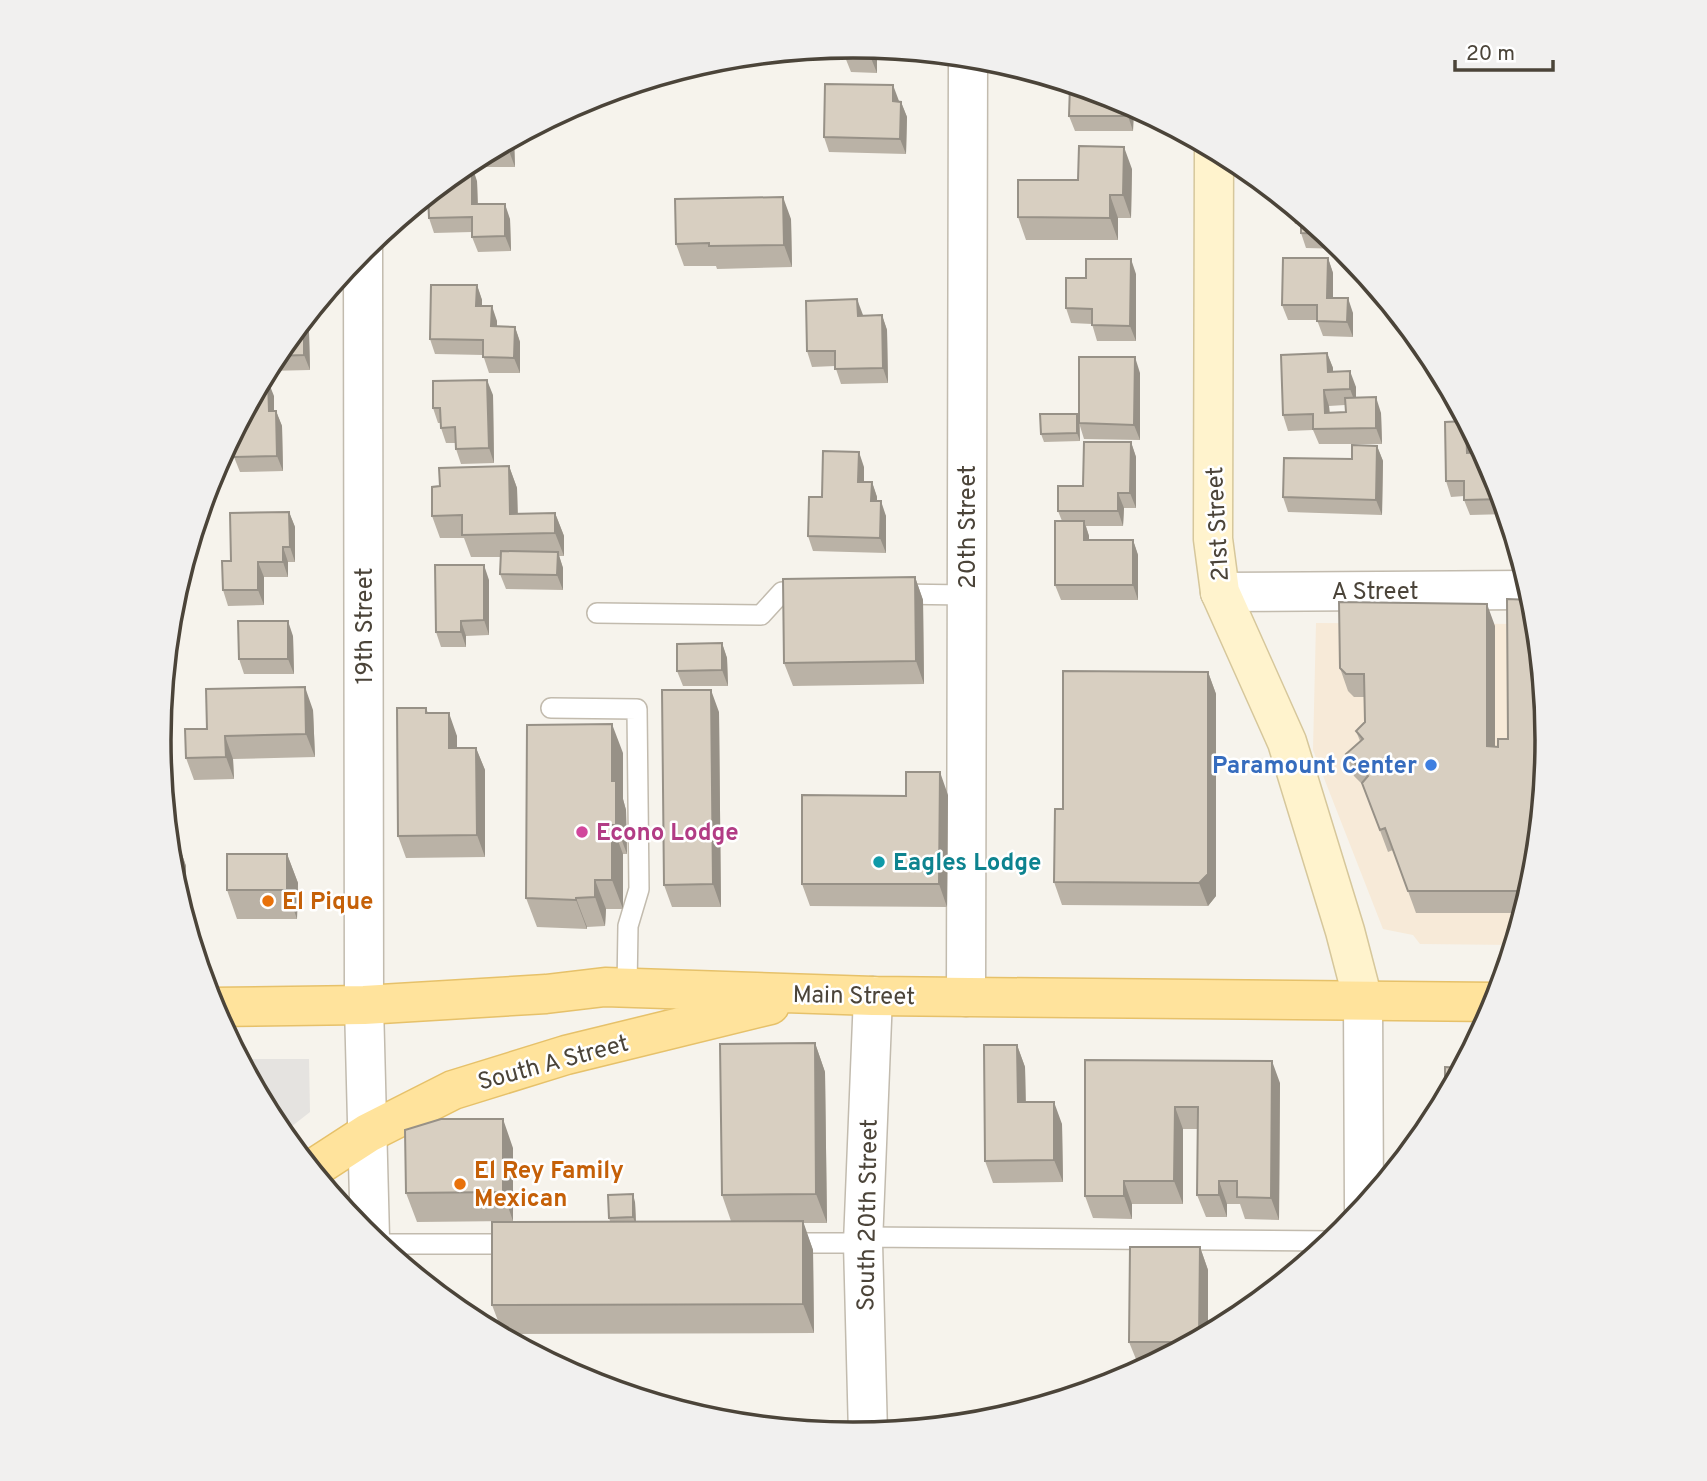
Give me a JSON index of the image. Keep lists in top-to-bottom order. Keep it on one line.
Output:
{"streets":{"main road":["Main Street","South A Street"],"street":["21st Street","20th Street","A Street","19th Street","South 20th Street"]},"crossings":[["21st Street","A Street"],["21st Street","Main Street"],["20th Street","Main Street"],["19th Street","Main Street"],["19th Street","South A Street"],["Main Street","South A Street"],["Main Street","South 20th Street"]],"places":["Paramount Center","Econo Lodge","Eagles Lodge","El Pique","El Rey Family Mexican"],"scale_bar":"20 m"}
